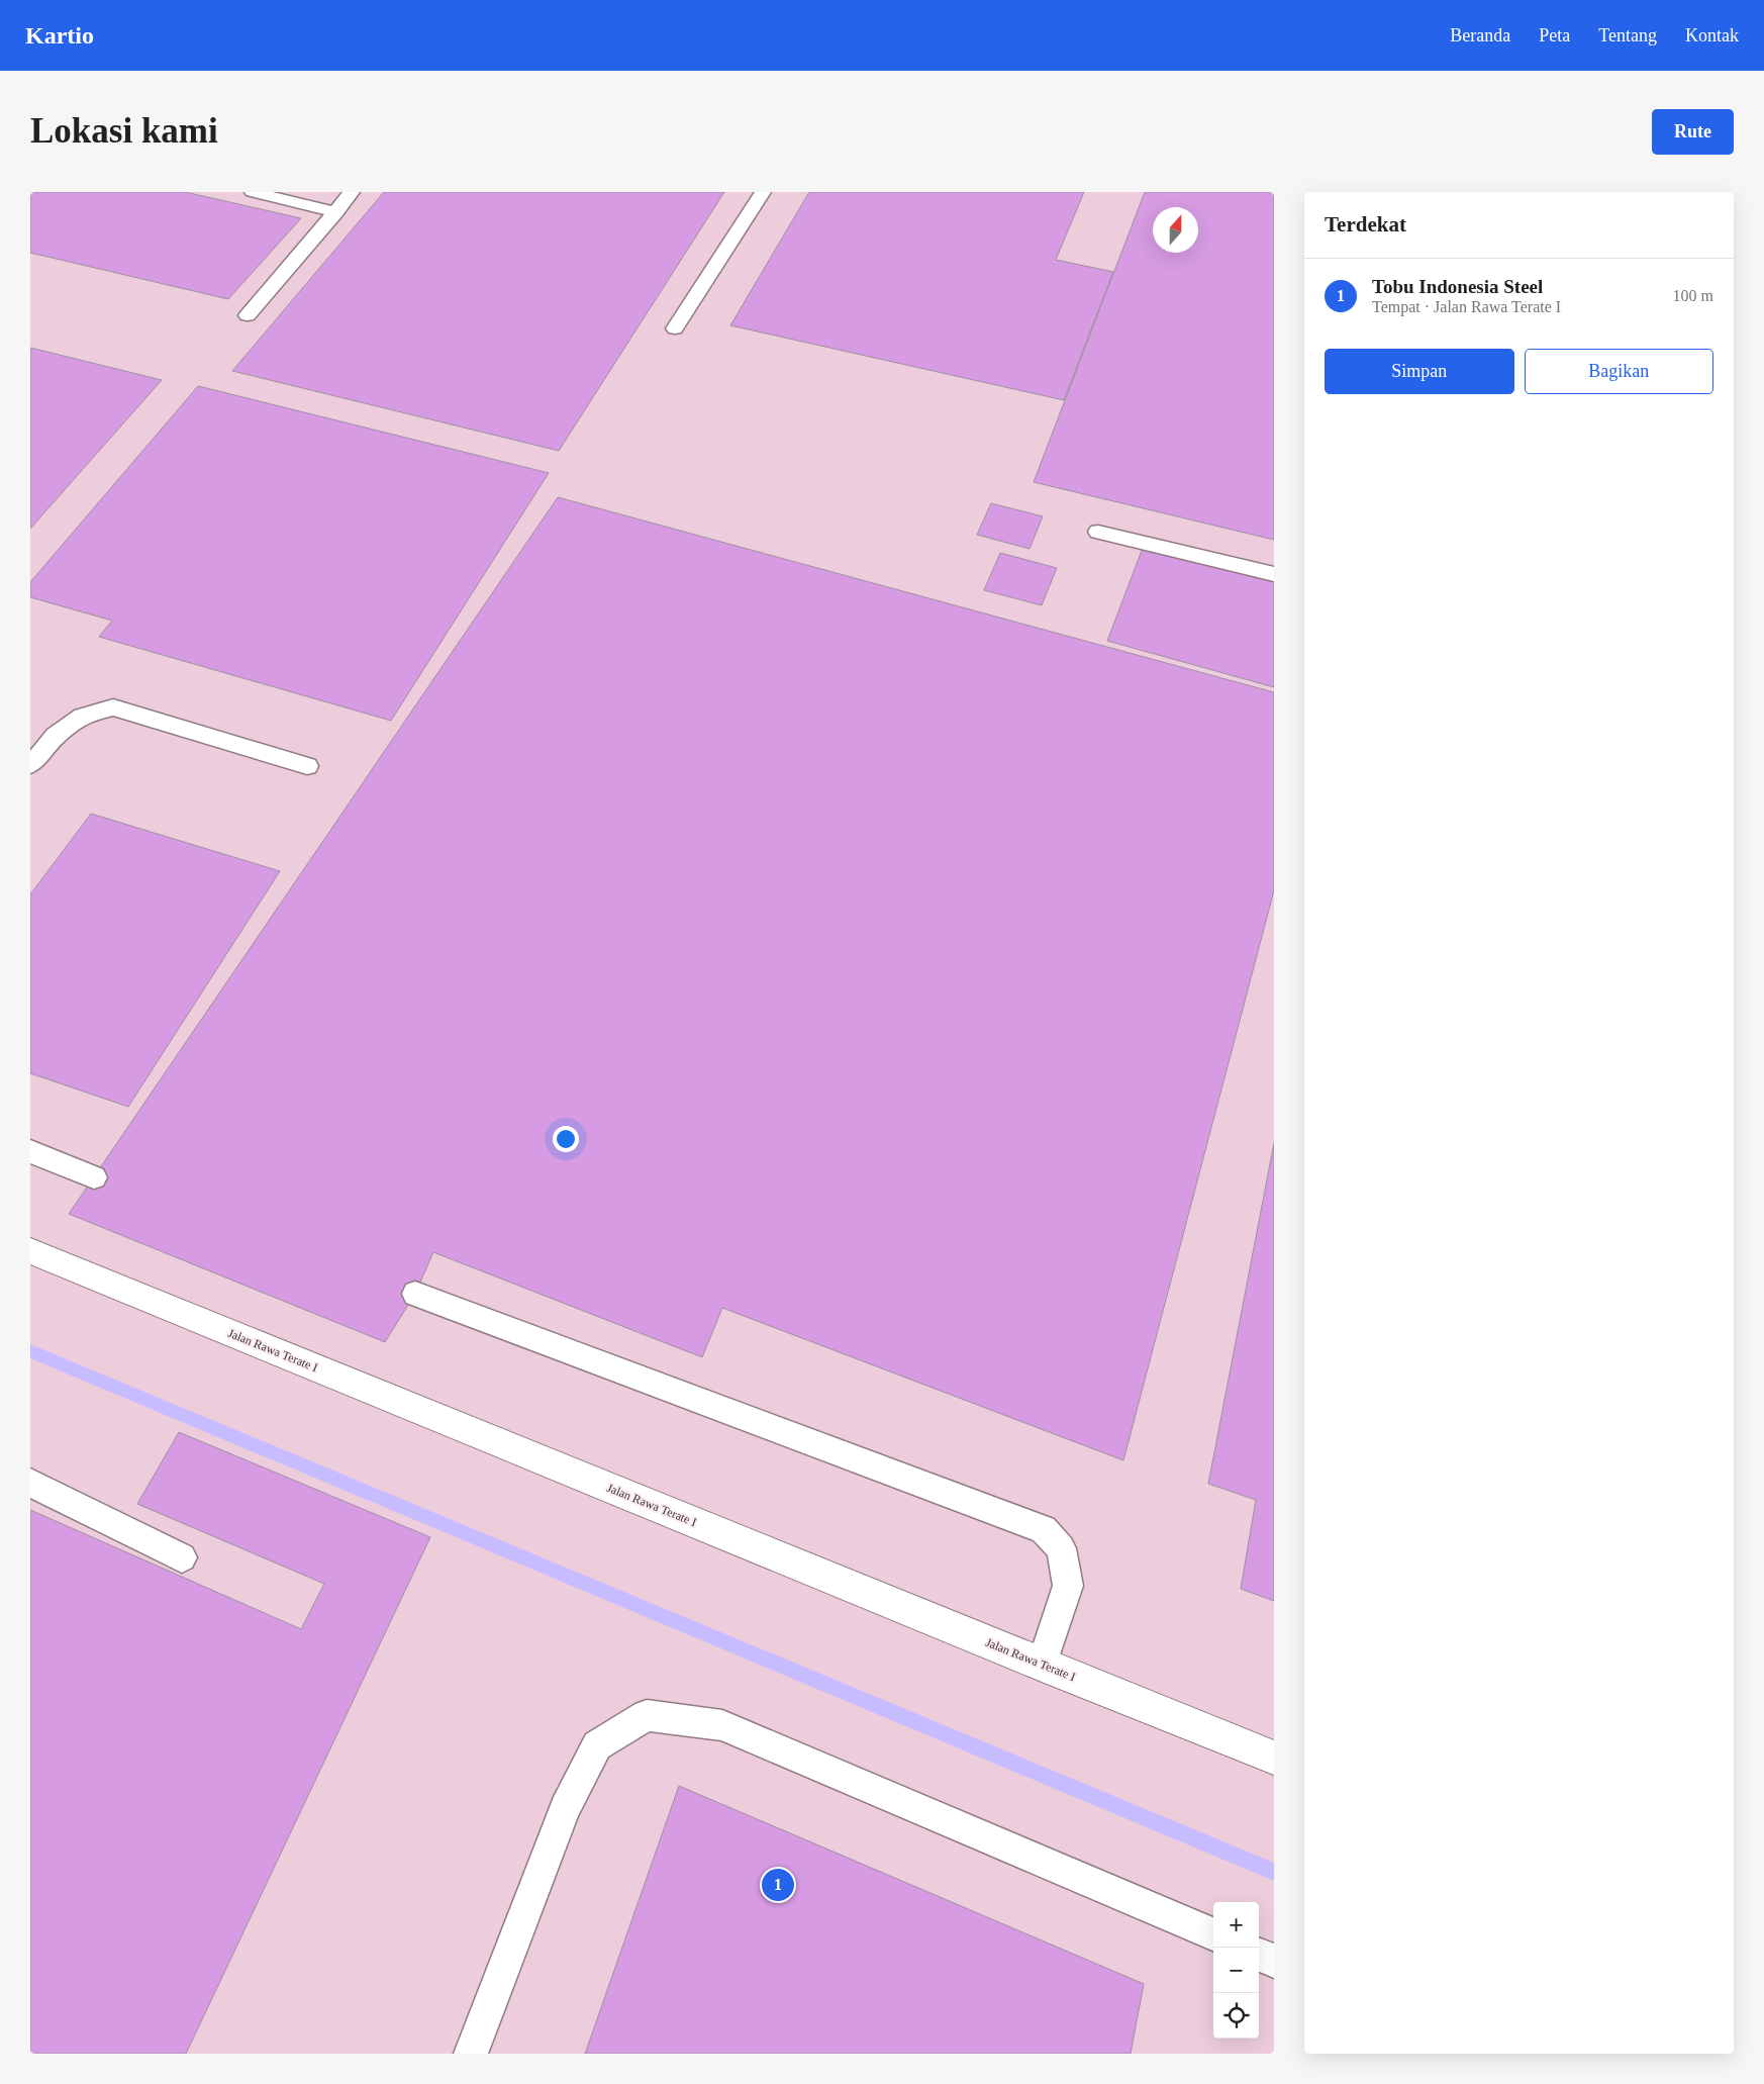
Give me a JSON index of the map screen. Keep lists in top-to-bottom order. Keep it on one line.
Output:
{"streets":{"street":["Jalan Rawa Terate I"]},"north":"top","page":{"header":"Kartio","nav":["Beranda","Peta","Tentang","Kontak"],"buttons":["Rute",["Simpan","Bagikan"]],"title":"Lokasi kami","heading":"Terdekat","list":[{"mark":"1","name":"Tobu Indonesia Steel","note":"Tempat · Jalan Rawa Terate I","value":"100 m"}],"pins":"1","map_buttons":["+","−"]}}
